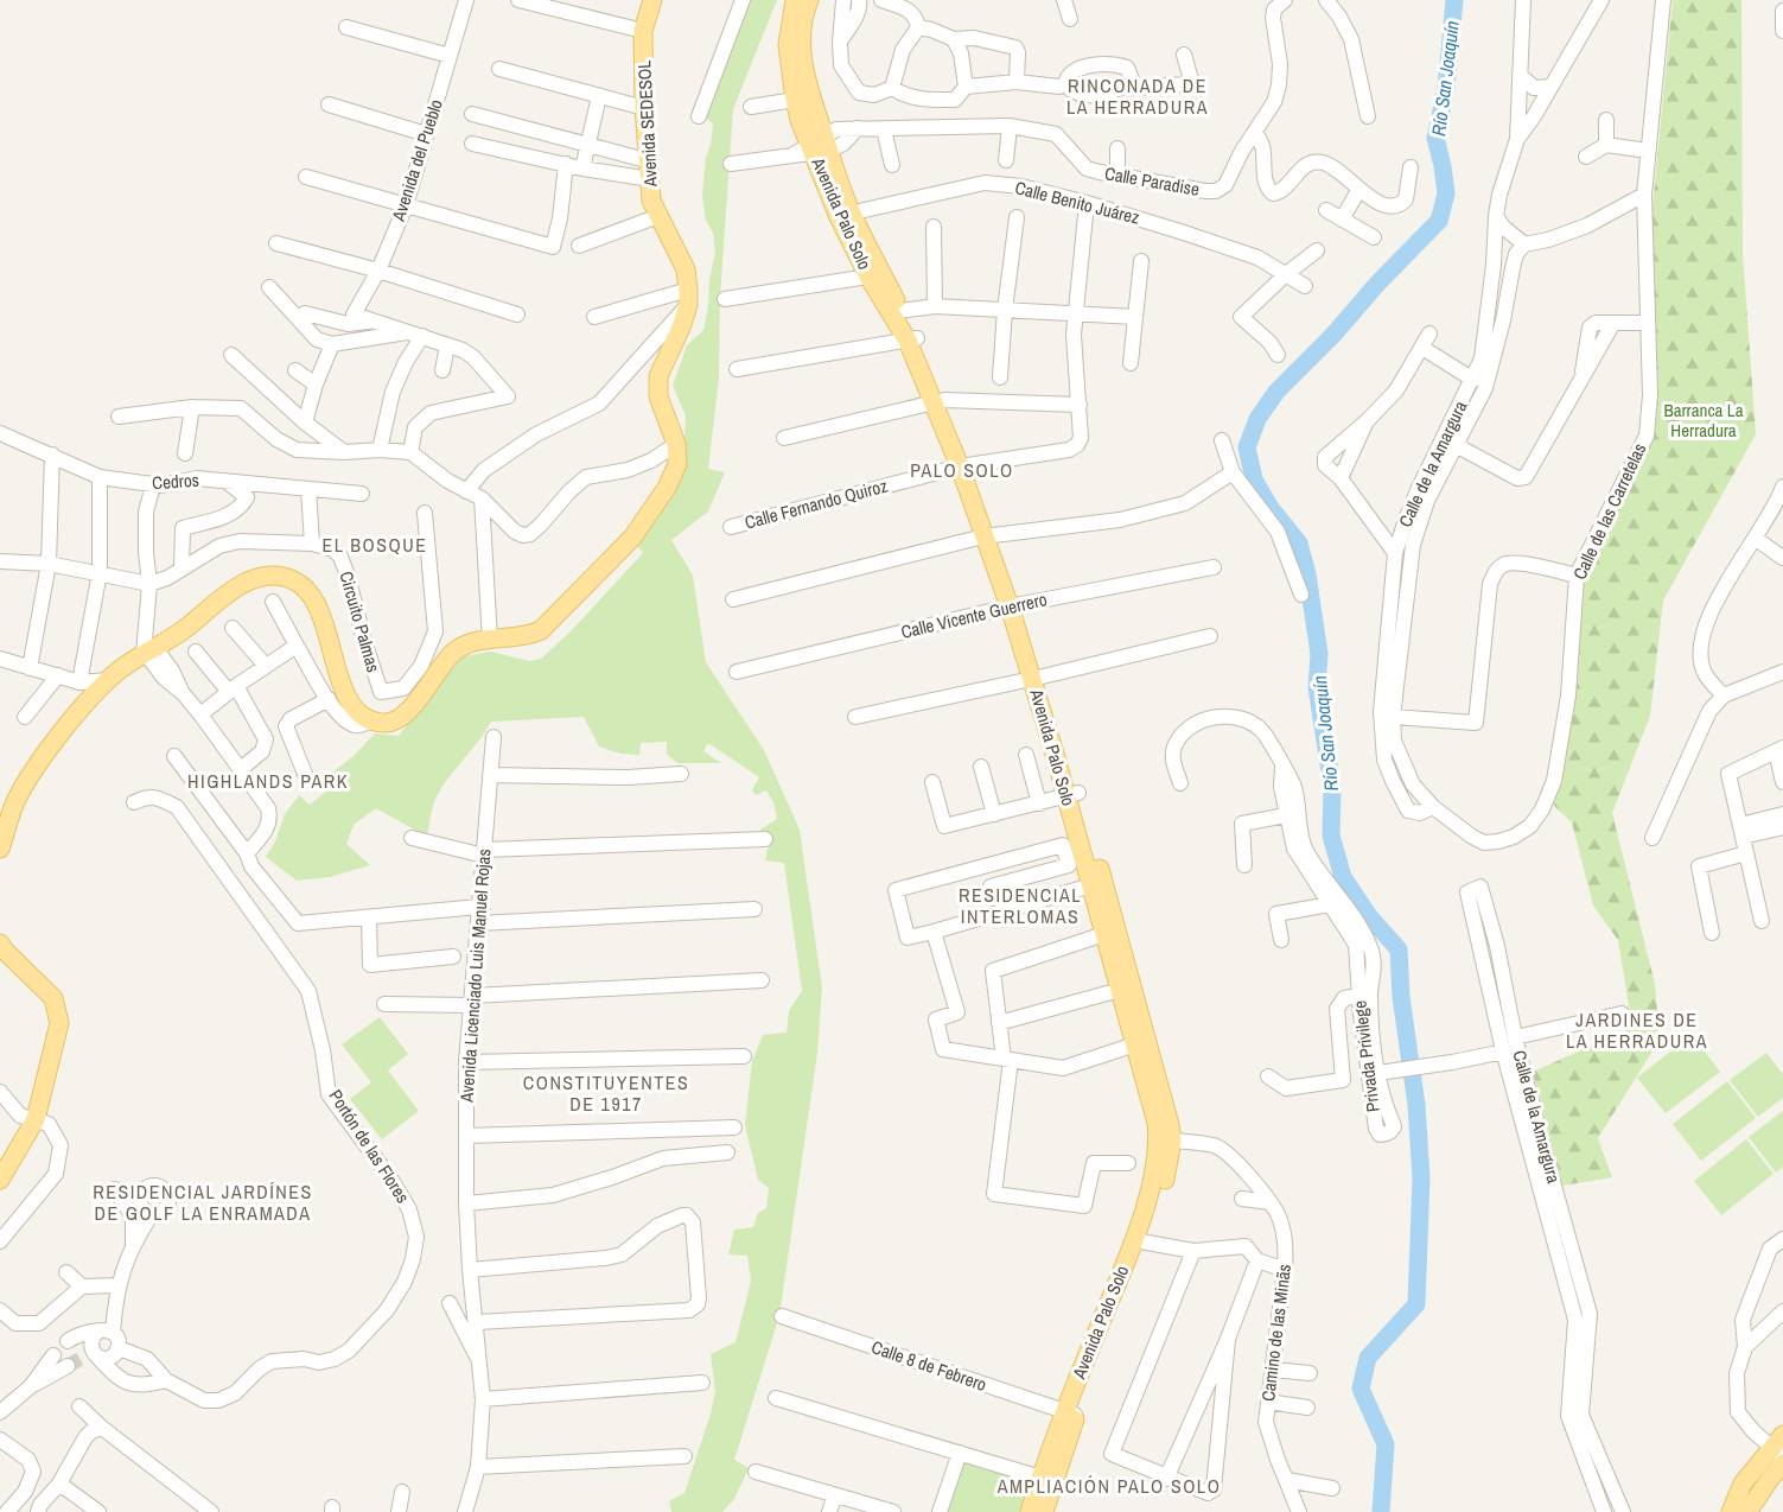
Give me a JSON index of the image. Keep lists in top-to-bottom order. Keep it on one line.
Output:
{"streets":{"main road":["Avenida SEDESOL","Avenida Palo Solo"],"street":["Avenida del Pueblo","Calle Paradise","Calle Benito Juárez","Calle de la Amargura","Cedros","Calle Fernando Quiroz","Calle de las Carretelas","Calle Vicente Guerrero","Circuito Palmas","Avenida Licenciado Luis Manuel Rojas","Privada Privilege","Portón de las Flores","Camino de las Minãs","Calle 8 de Febrero"]},"crossings":[["Calle Paradise","Avenida Palo Solo"],["Calle Benito Juárez","Avenida Palo Solo"],["Avenida Palo Solo","Calle Fernando Quiroz"],["Avenida Palo Solo","Calle Vicente Guerrero"],["Avenida Palo Solo","Camino de las Minãs"],["Avenida Palo Solo","Calle 8 de Febrero"],["Calle de la Amargura","Calle de las Carretelas"],["Calle de la Amargura","Privada Privilege"]],"districts":["RINCONADA DE LA HERRADURA","PALO SOLO","EL BOSQUE","HIGHLANDS PARK","RESIDENCIAL INTERLOMAS","JARDINES DE LA HERRADURA","CONSTITUYENTES DE 1917","RESIDENCIAL JARDÍNES DE GOLF LA ENRAMADA","AMPLIACIÓN PALO SOLO"],"water":["Río San Joaquín"],"parks":["Barranca La Herradura"]}
